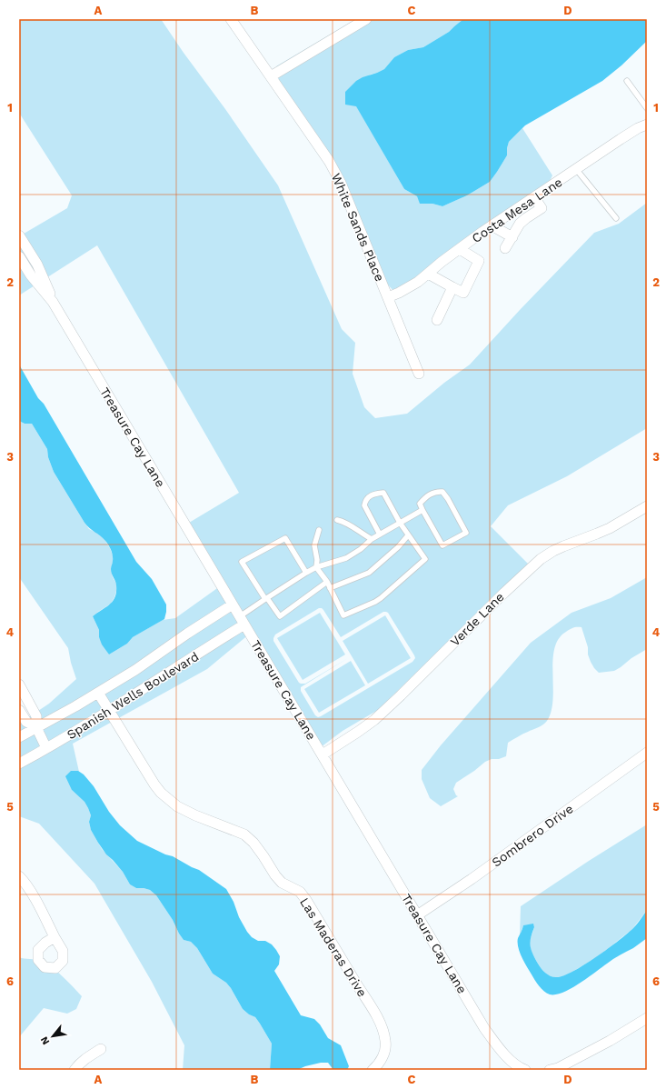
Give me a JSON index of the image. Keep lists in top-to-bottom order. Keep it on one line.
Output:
{"streets":{"street":["Costa Mesa Lane","White Sands Place","Treasure Cay Lane","Verde Lane","Spanish Wells Boulevard","Sombrero Drive","Las Maderas Drive"]},"crossings":[["Costa Mesa Lane","White Sands Place"],["Treasure Cay Lane","Verde Lane"],["Treasure Cay Lane","Spanish Wells Boulevard"],["Treasure Cay Lane","Sombrero Drive"],["Spanish Wells Boulevard","Las Maderas Drive"]],"north":"bottom left","grid":{"columns":["A","B","C","D"],"rows":["1","2","3","4","5","6"]}}
